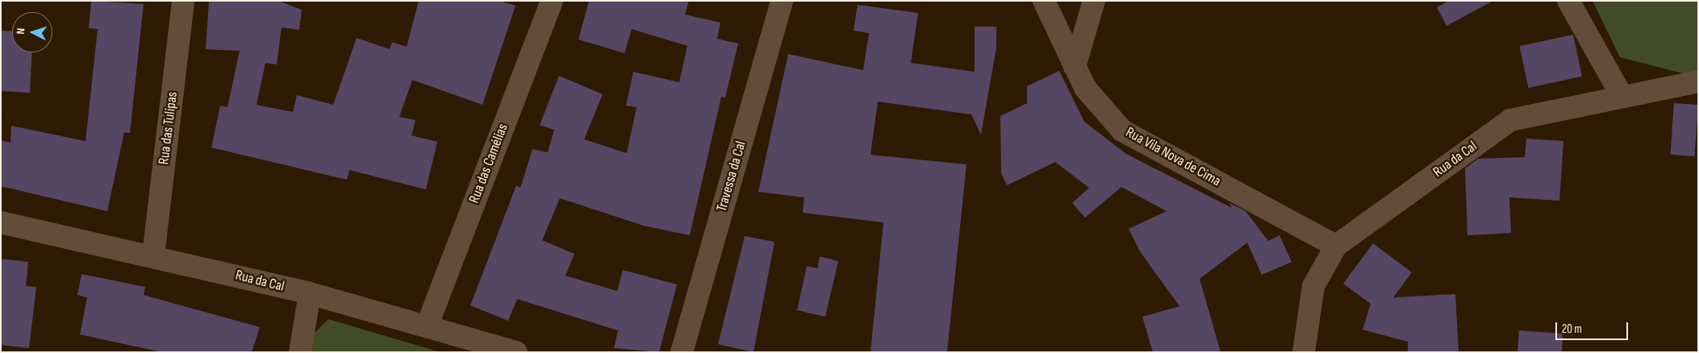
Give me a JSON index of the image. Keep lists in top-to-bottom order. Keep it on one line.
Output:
{"streets":{"street":["Rua das Tulipas","Rua Vila Nova de Cima","Rua da Cal","Rua das Camélias","Travessa da Cal"]},"crossings":[["Rua das Tulipas","Rua da Cal"],["Rua Vila Nova de Cima","Rua da Cal"],["Rua da Cal","Rua das Camélias"]],"scale_bar":"20 m","north":"left"}
